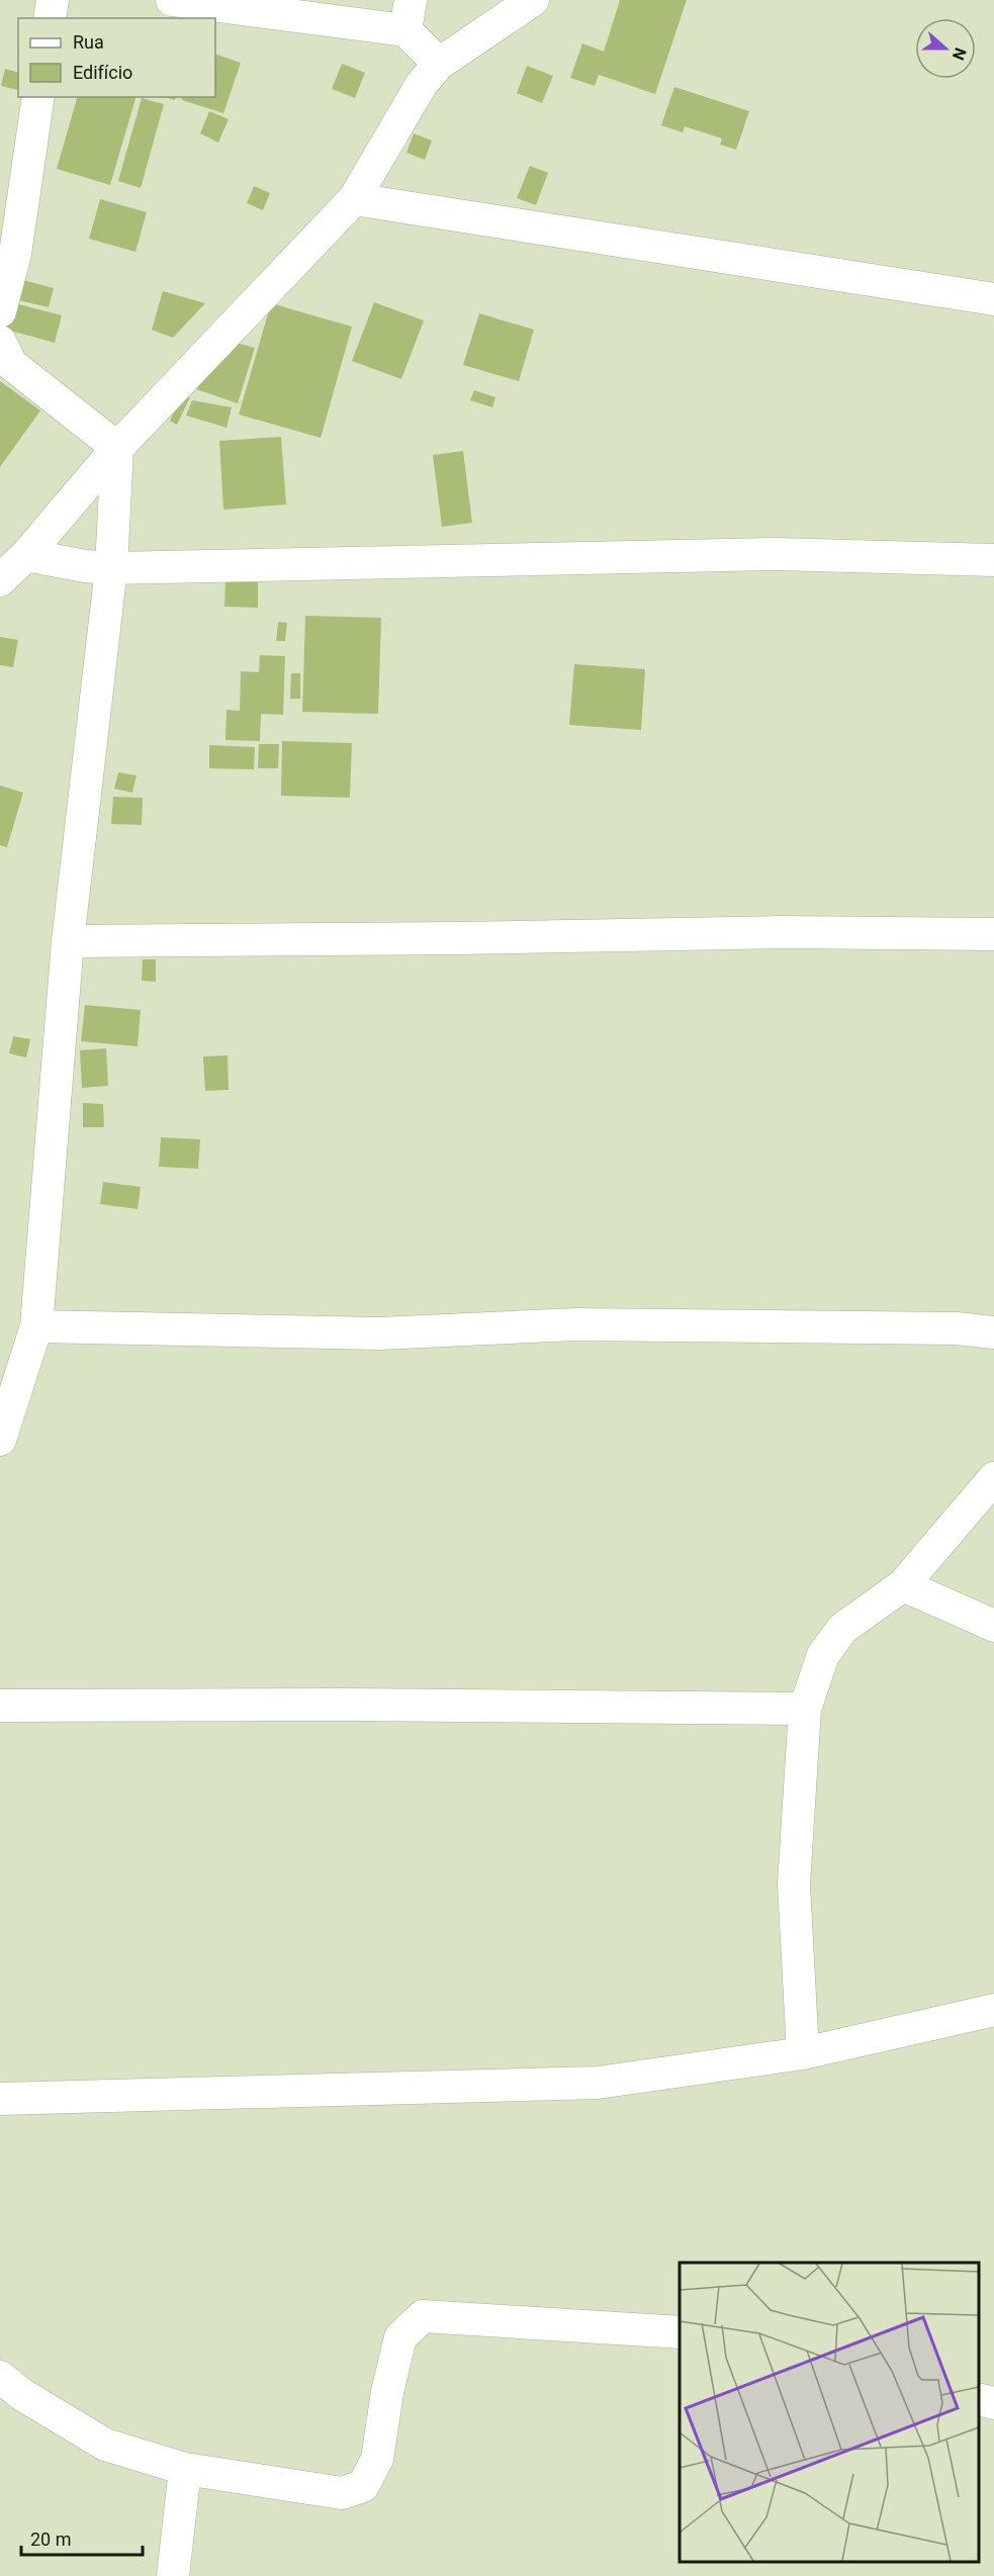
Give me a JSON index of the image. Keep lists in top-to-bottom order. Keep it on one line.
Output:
{"legend":["Rua","Edifício"],"scale_bar":"20 m","north":"right"}
